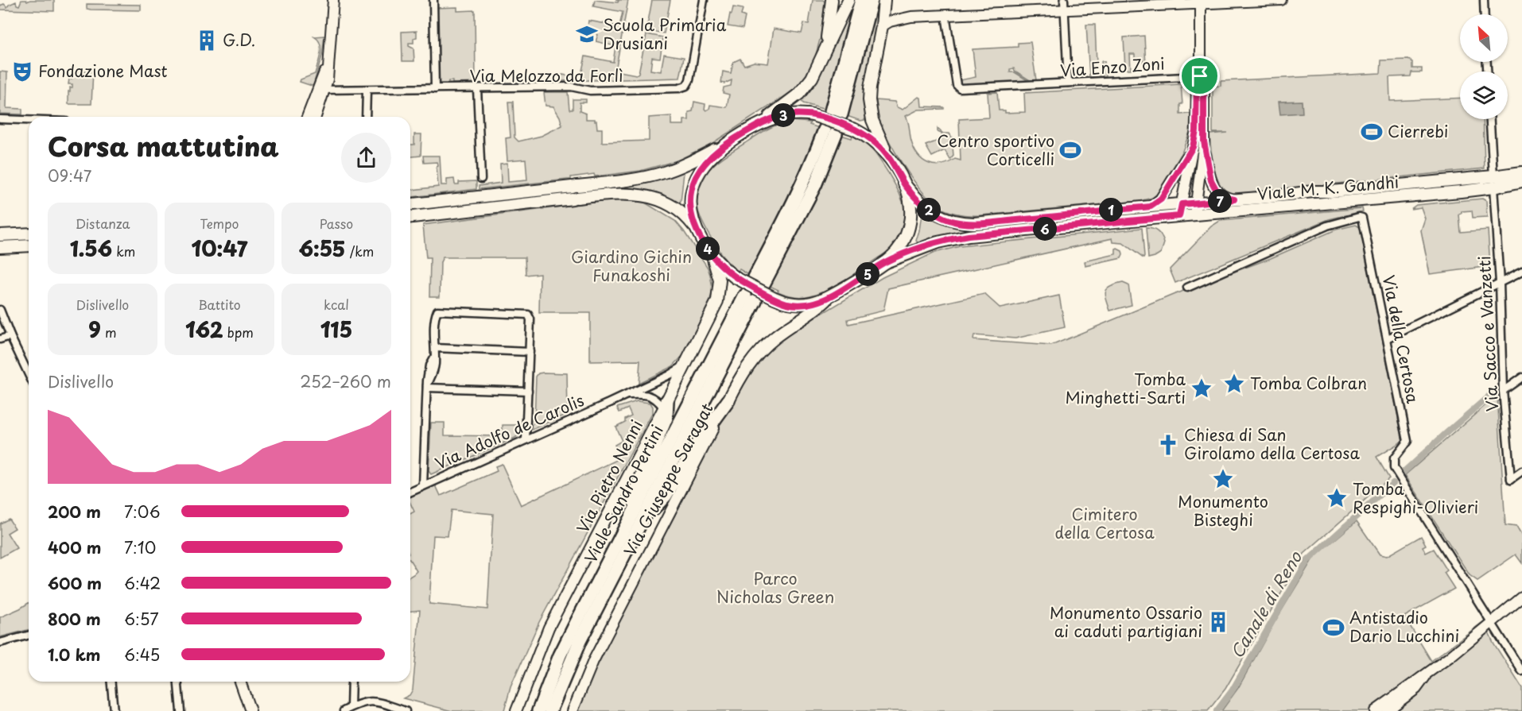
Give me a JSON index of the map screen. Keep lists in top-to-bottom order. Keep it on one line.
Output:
{"streets":{"highway":["Viale Sandro Pertini"],"main road":["Viale M. K. Gandhi","Via Pietro Nenni","Via Giuseppe Saragat"],"street":["Via Enzo Zoni","Via Melozzo da Forlì","Via Sacco e Vanzetti","Via della Certosa","Via Adolfo de Carolis"]},"crossings":[["Viale M. K. Gandhi","Via Sacco e Vanzetti"],["Via Adolfo de Carolis","Via Pietro Nenni"]],"water":["Canale di Reno"],"parks":["Giardino Gichin Funakoshi","Cimitero della Certosa","Parco Nicholas Green"],"places":{"school or university":["Scuola Primaria Drusiani"],"building":["G.D.","Monumento Ossario ai caduti partigiani"],"theatre":["Fondazione Mast"],"sports":["Cierrebi","Centro sportivo Corticelli","Antistadio Dario Lucchini"],"place":["Tomba Colbran","Tomba Minghetti-Sarti","Monumento Bisteghi","Tomba Respighi-Olivieri"],"church":["Chiesa di San Girolamo della Certosa"]},"north":"top left","page":{"pins":["3","7","1","2","6","4","5"],"heading":["Corsa mattutina","09:47"],"stats":[["Distanza","1.56 km"],["Tempo","10:47"],["Passo","6:55 /km"],["Dislivello","9 m"],["Battito","162 bpm"],["kcal","115"]],"chart":["Dislivello","252–260 m"],"list":[{"name":"200 m","note":"7:06"},{"name":"400 m","note":"7:10"},{"name":"600 m","note":"6:42"},{"name":"800 m","note":"6:57"},{"name":"1.0 km","note":"6:45"}]}}
